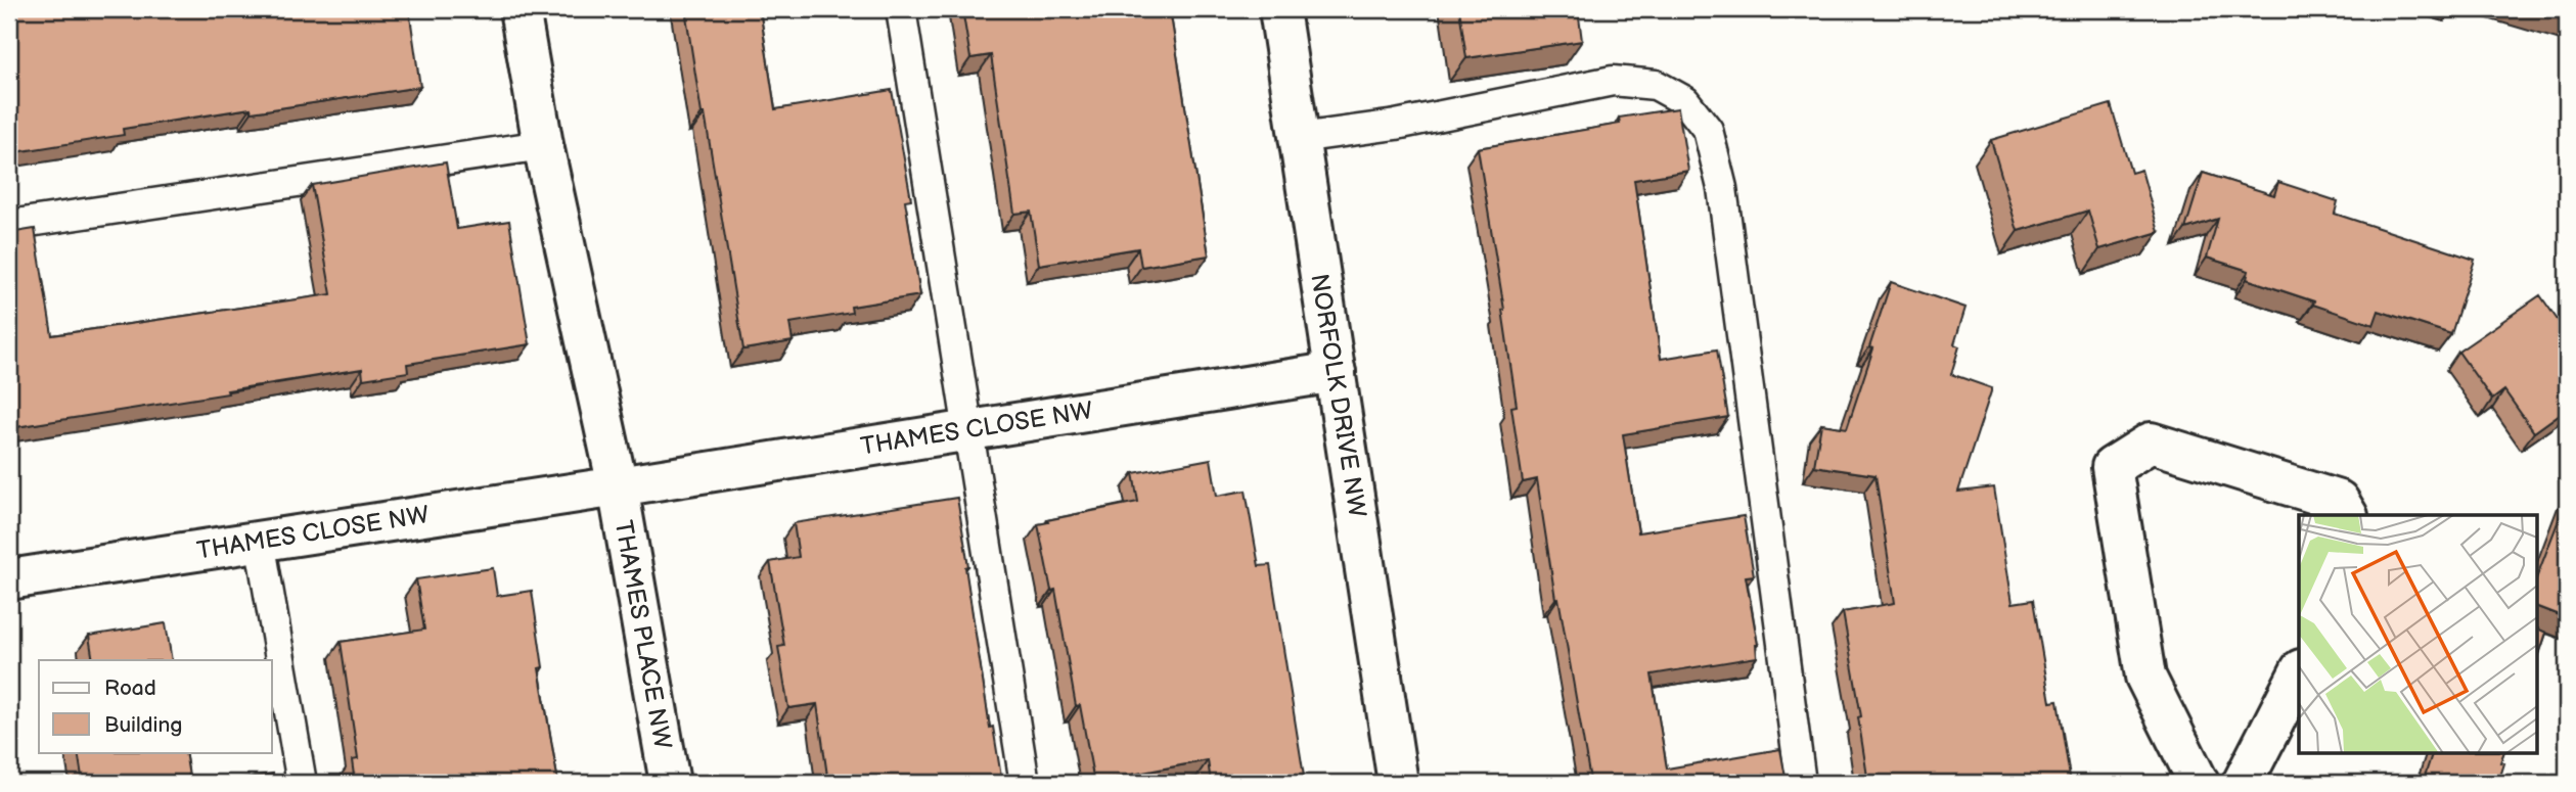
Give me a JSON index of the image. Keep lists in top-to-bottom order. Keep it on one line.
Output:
{"streets":{"street":["NORFOLK DRIVE NW","THAMES CLOSE NW","THAMES PLACE NW"]},"crossings":[["NORFOLK DRIVE NW","THAMES CLOSE NW"],["THAMES CLOSE NW","THAMES PLACE NW"]],"legend":["Road","Building"]}
